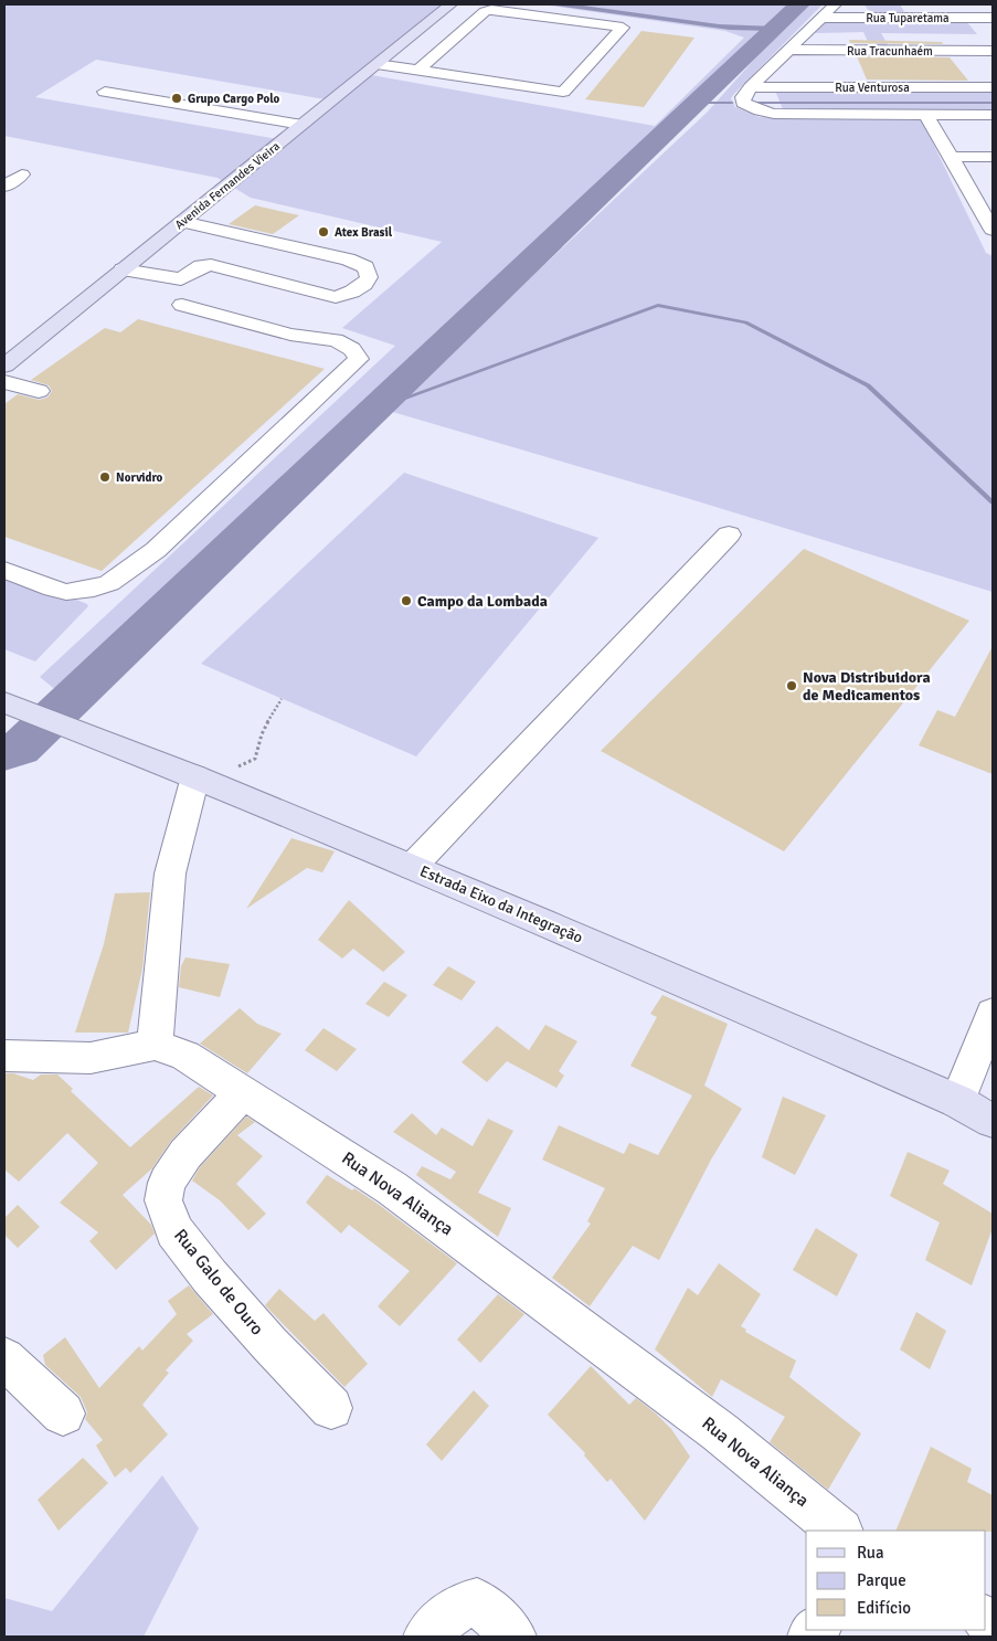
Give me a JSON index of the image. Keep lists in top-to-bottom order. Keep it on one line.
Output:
{"streets":{"main road":["Avenida Fernandes Vieira","Estrada Eixo da Integração"],"street":["Rua Tuparetama","Rua Tracunhaém","Rua Venturosa","Rua Nova Aliança","Rua Galo de Ouro"]},"crossings":[["Rua Nova Aliança","Rua Galo de Ouro"]],"places":["Grupo Cargo Polo","Atex Brasil","Norvidro","Campo da Lombada","Nova Distribuidora de Medicamentos"],"legend":["Rua","Parque","Edifício"]}
